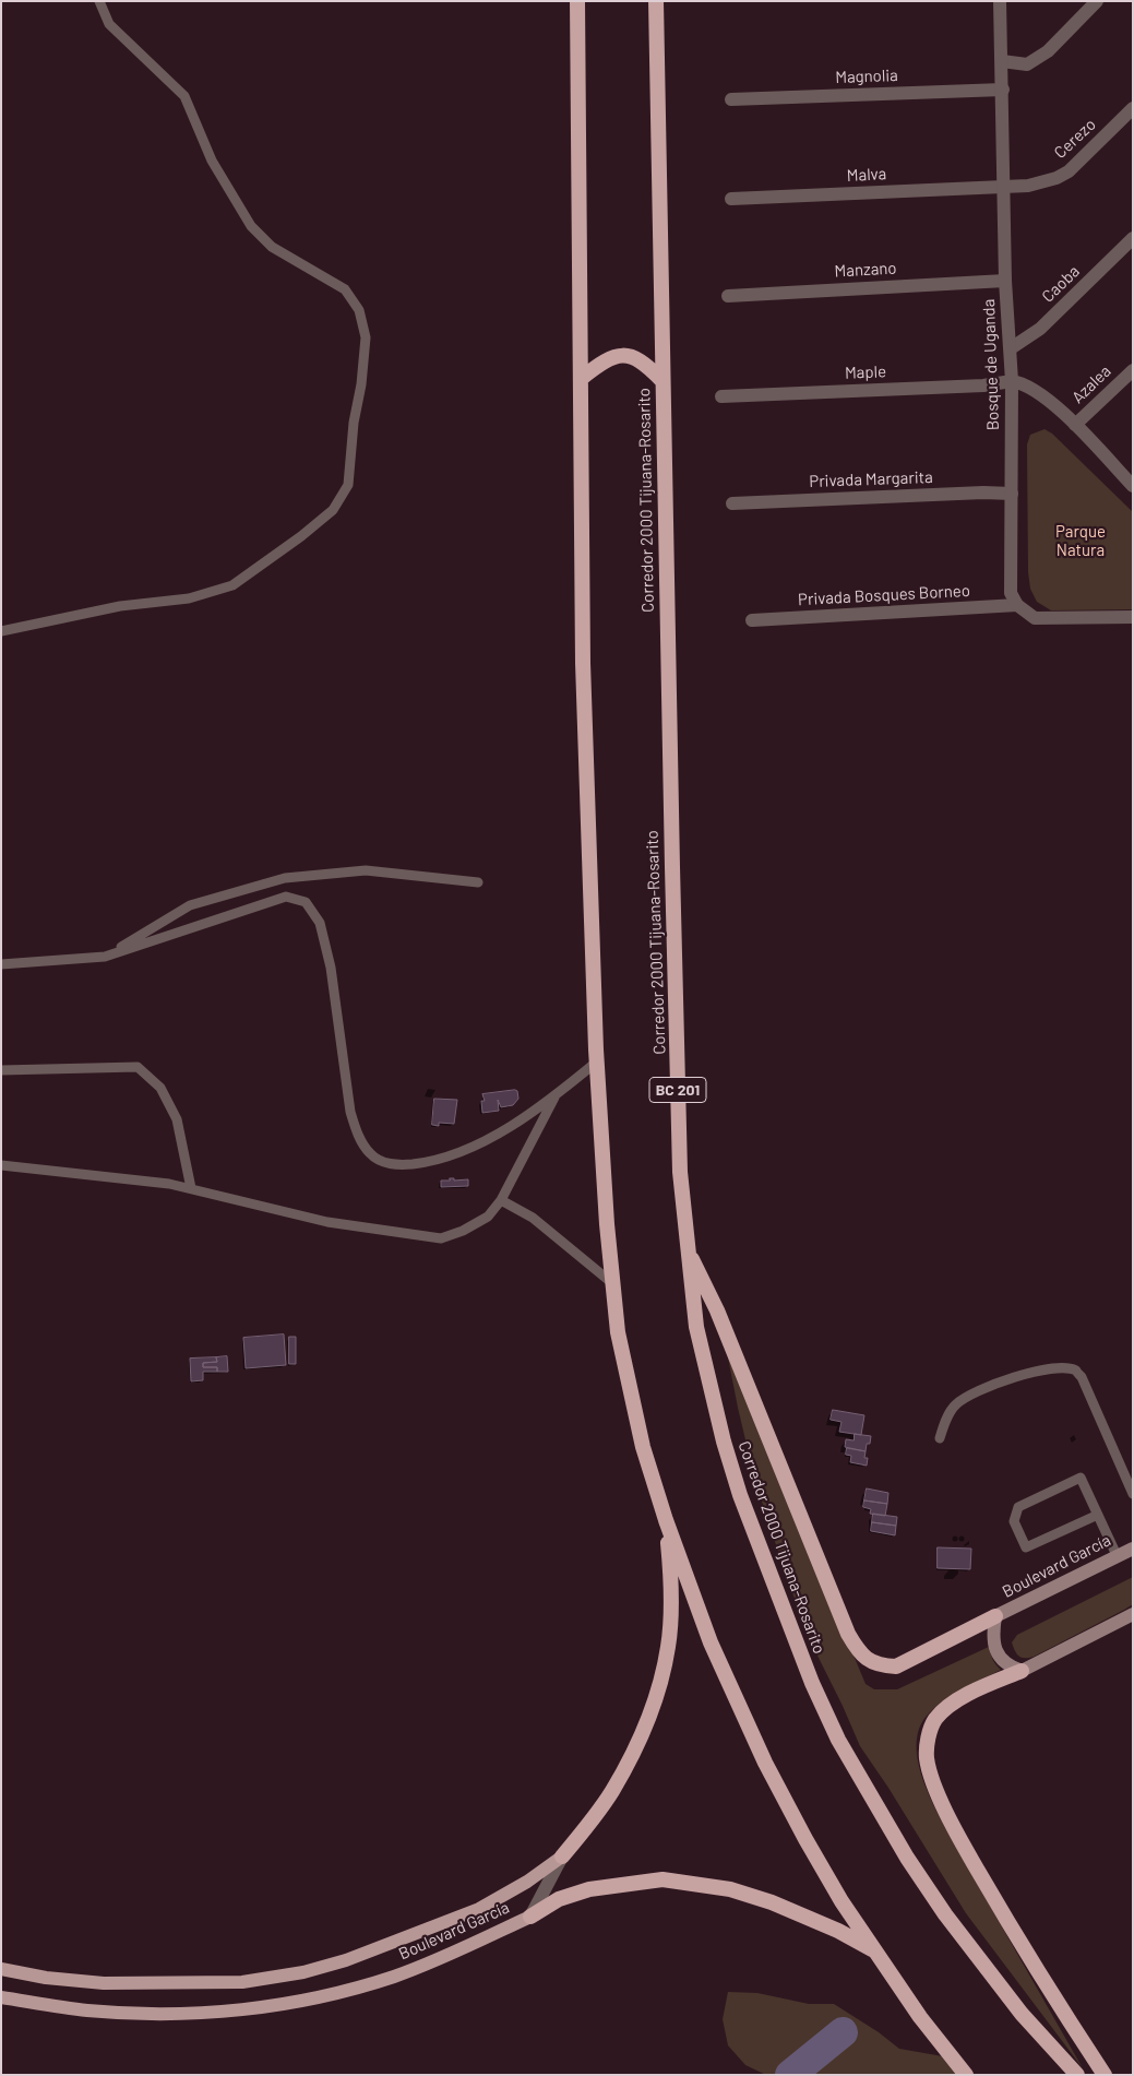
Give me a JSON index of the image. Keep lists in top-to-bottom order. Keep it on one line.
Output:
{"streets":{"highway":["Corredor 2000 Tijuana-Rosarito","BC 201"],"main road":["Boulevard García"],"street":["Magnolia","Cerezo","Malva","Manzano","Caoba","Bosque de Uganda","Maple","Azalea","Privada Margarita","Privada Bosques Borneo"]},"crossings":[["Magnolia","Bosque de Uganda"],["Cerezo","Malva"],["Cerezo","Bosque de Uganda"],["Malva","Bosque de Uganda"],["Manzano","Bosque de Uganda"],["Caoba","Bosque de Uganda"],["Bosque de Uganda","Maple"],["Bosque de Uganda","Privada Margarita"],["Bosque de Uganda","Privada Bosques Borneo"]],"parks":["Parque Natura"]}
